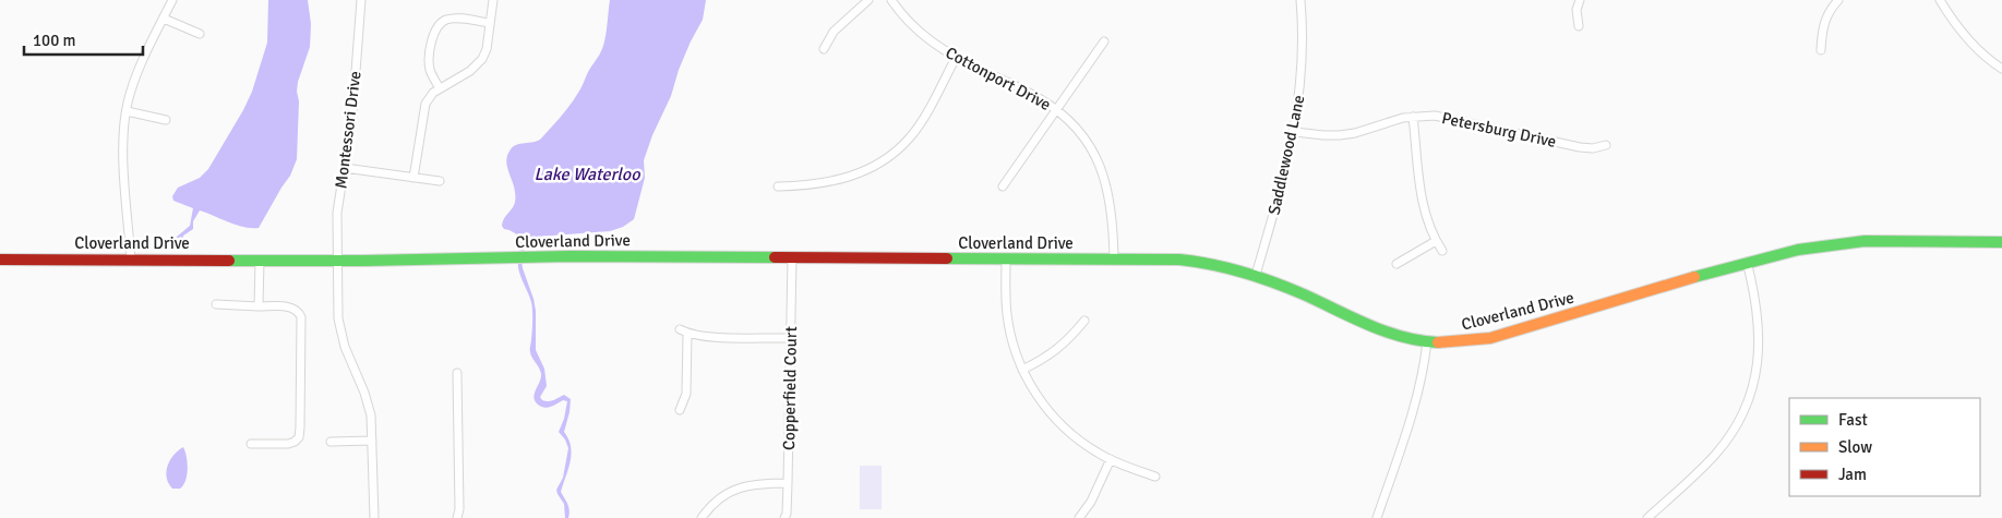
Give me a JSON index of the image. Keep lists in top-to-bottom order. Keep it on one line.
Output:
{"streets":{"main road":["Cloverland Drive"],"street":["Cottonport Drive","Montessori Drive","Petersburg Drive","Saddlewood Lane","Copperfield Court"]},"crossings":[["Cottonport Drive","Cloverland Drive"],["Montessori Drive","Cloverland Drive"],["Petersburg Drive","Saddlewood Lane"],["Saddlewood Lane","Cloverland Drive"],["Cloverland Drive","Copperfield Court"]],"water":["Lake Waterloo"],"legend":["Fast","Slow","Jam"],"scale_bar":"100 m"}
